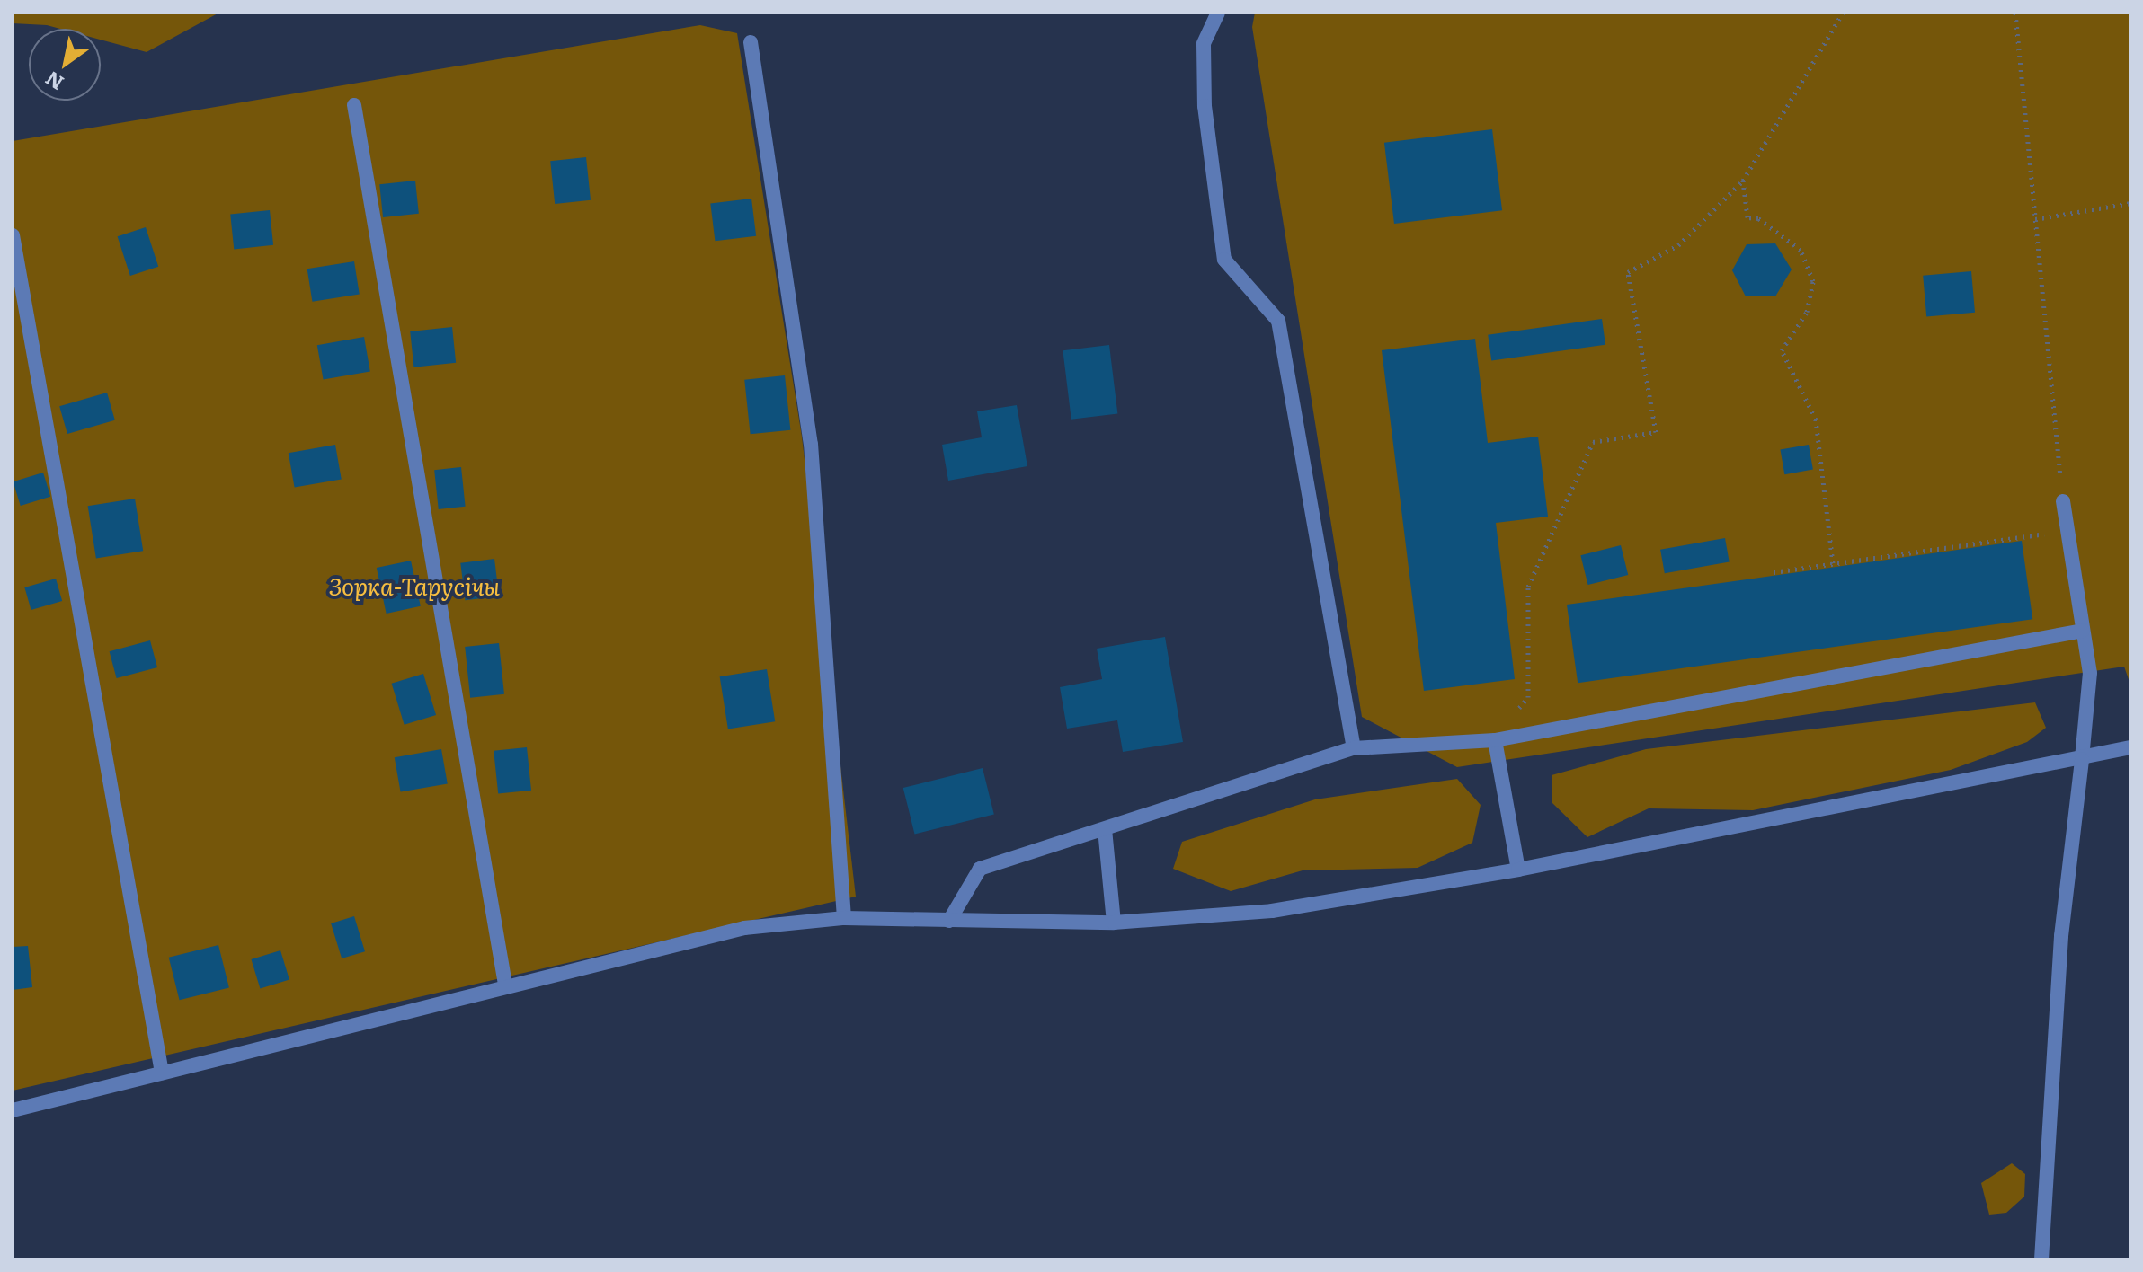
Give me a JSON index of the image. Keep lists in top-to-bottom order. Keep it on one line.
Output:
{"parks":["Зорка-Тарусічы"],"north":"bottom left"}
